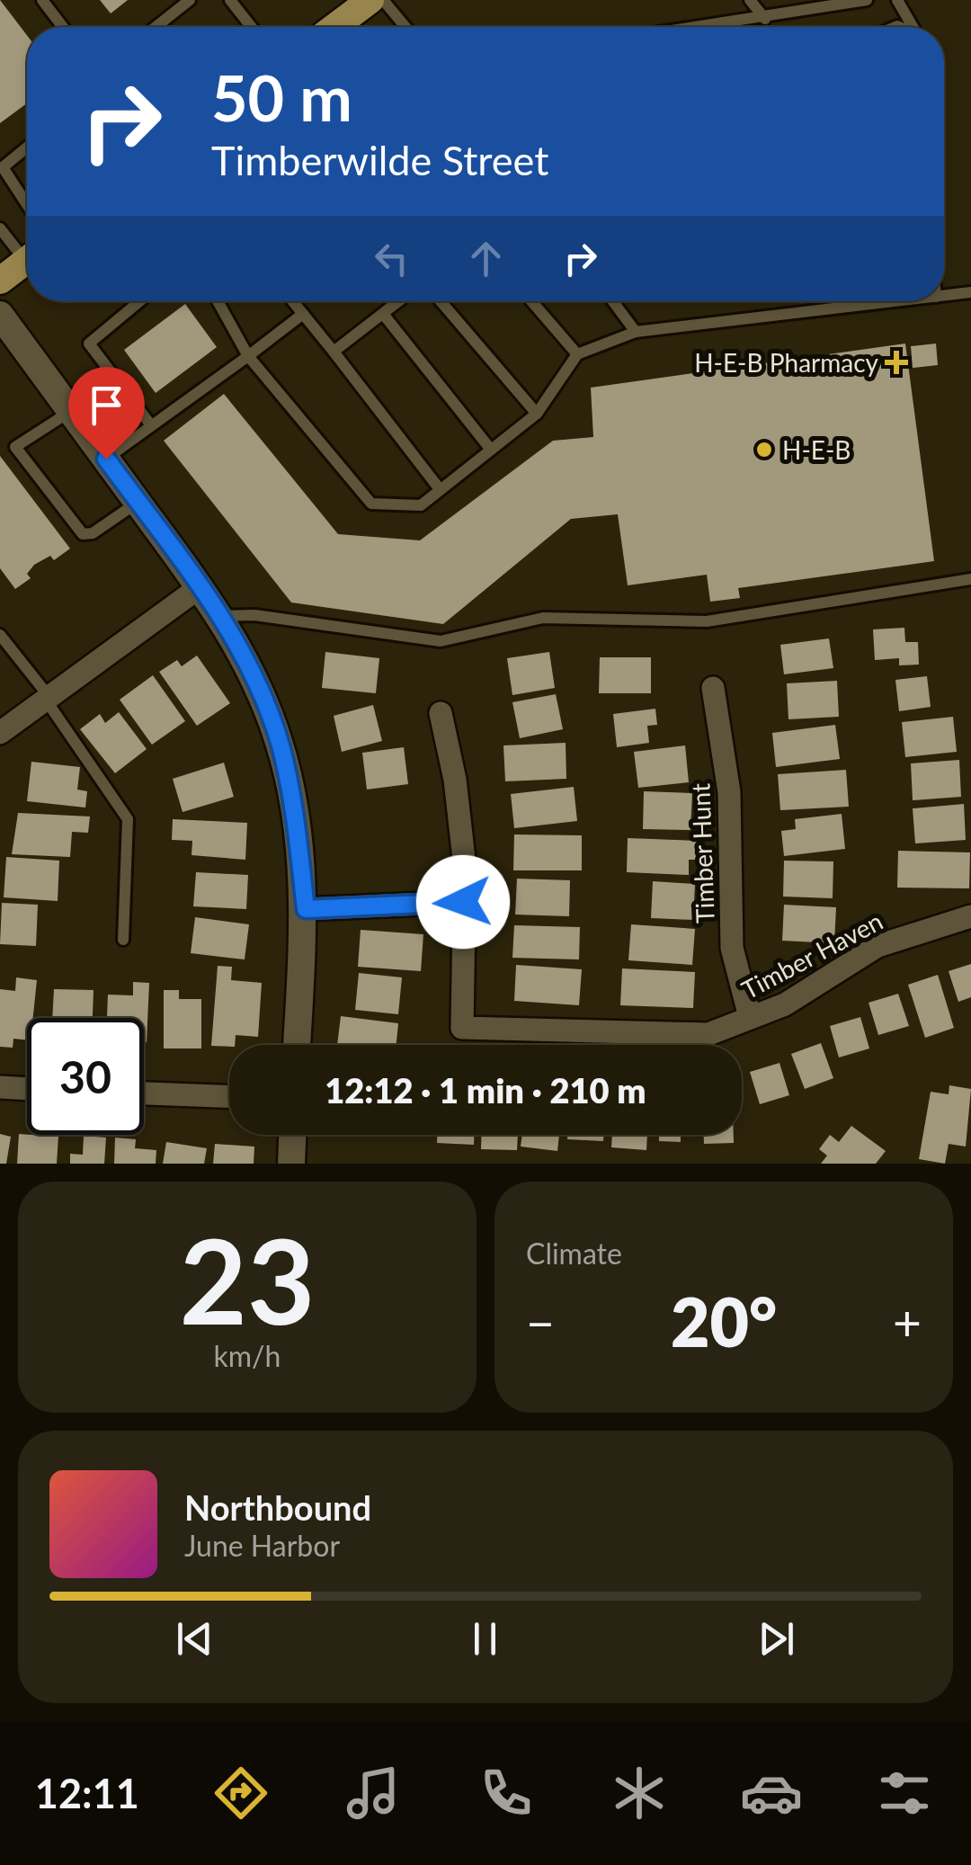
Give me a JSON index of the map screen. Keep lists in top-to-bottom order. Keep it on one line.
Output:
{"streets":{"street":["Timber Hunt","Timber Haven"]},"crossings":[["Timber Hunt","Timber Haven"]],"places":{"health":["H-E-B Pharmacy"],"other":["H-E-B"]},"page":{"turn":["50 m","Timberwilde Street"],"limit":"30","trip":"12:12 · 1 min · 210 m","tile":[["23","km/h"],"Climate"],"heat":["−","20°","+"],"song":["Northbound","June Harbor"],"tabs":"12:11"}}
